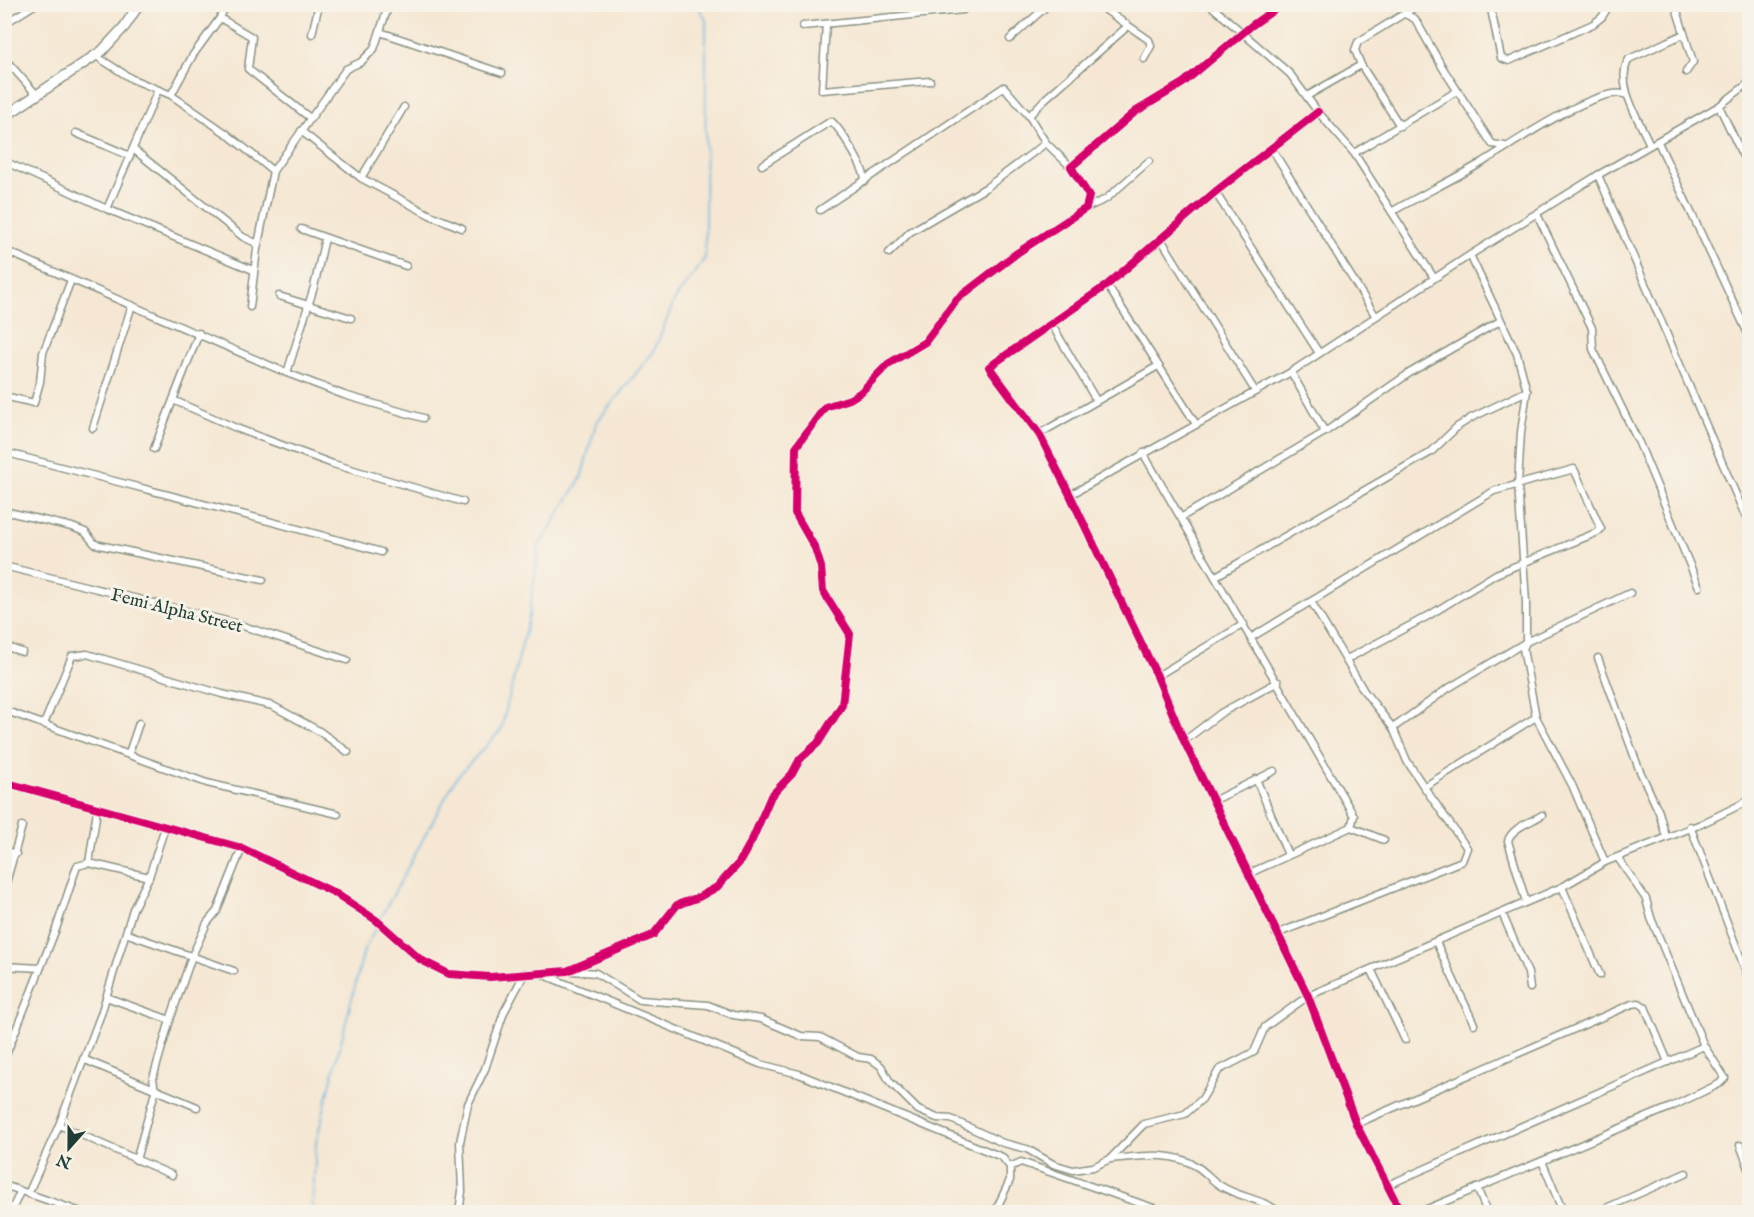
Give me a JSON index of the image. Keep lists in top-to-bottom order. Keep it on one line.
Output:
{"streets":{"street":["Femi Alpha Street"]},"north":"bottom"}
